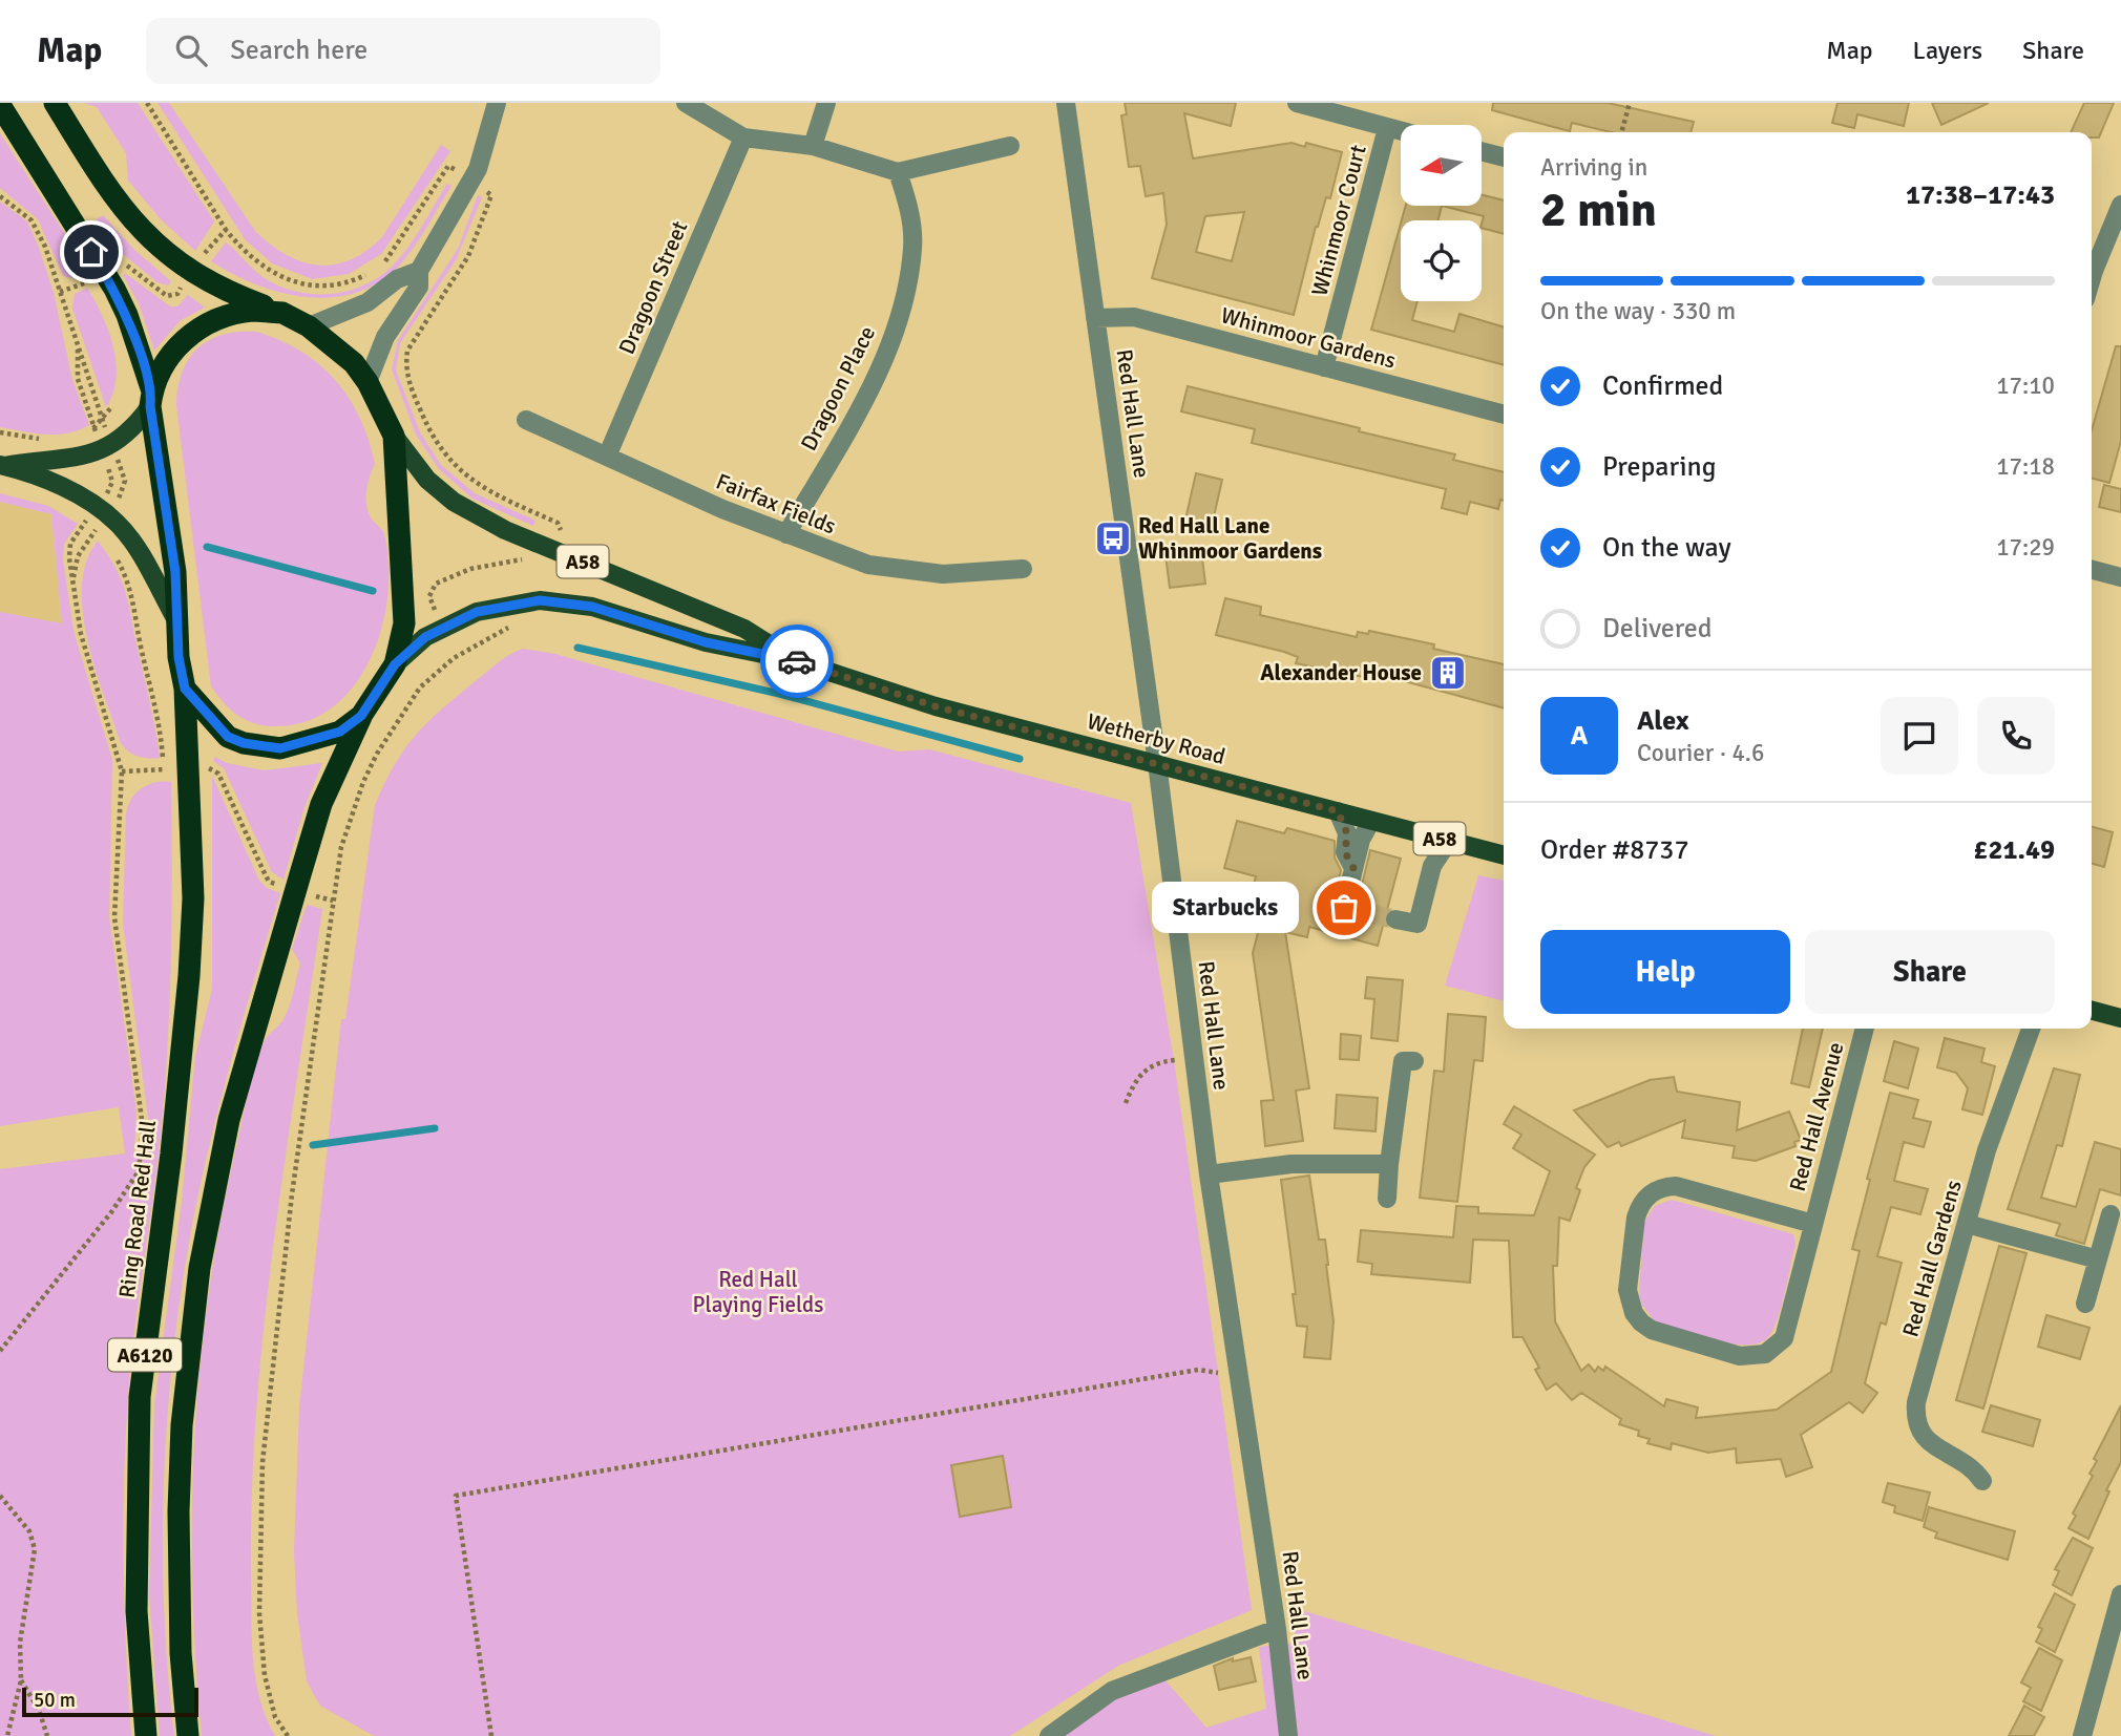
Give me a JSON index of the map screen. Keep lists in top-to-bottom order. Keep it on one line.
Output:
{"streets":{"highway":["Ring Road Red Hall","A6120"],"main road":["A58","Wetherby Road"],"street":["Whinmoor Court","Dragoon Street","Whinmoor Gardens","Dragoon Place","Red Hall Lane","Fairfax Fields","Red Hall Avenue","Red Hall Gardens"]},"crossings":[["Whinmoor Court","Whinmoor Gardens"],["Dragoon Street","Fairfax Fields"],["Whinmoor Gardens","Red Hall Lane"],["Dragoon Place","Fairfax Fields"],["Red Hall Lane","Wetherby Road"]],"parks":["Red Hall Playing Fields"],"places":{"bus stop":["Red Hall Lane Whinmoor Gardens"],"building":["Alexander House"],"other":["Starbucks"]},"scale_bar":"50 m","north":"left","page":{"header":"Map","search":"Search here","nav":["Map","Layers","Share"],"heading":["2 min","Arriving in","17:38–17:43"],"panel":["Alex","Courier · 4.6","Order #8737","£21.49"],"bar":"On the way · 330 m","list":[["Confirmed","17:10"],["Preparing","17:18"],["On the way","17:29"],"Delivered"],"round":"A","bubble":"Starbucks","buttons":["Help","Share"],"scale":"50 m"}}
